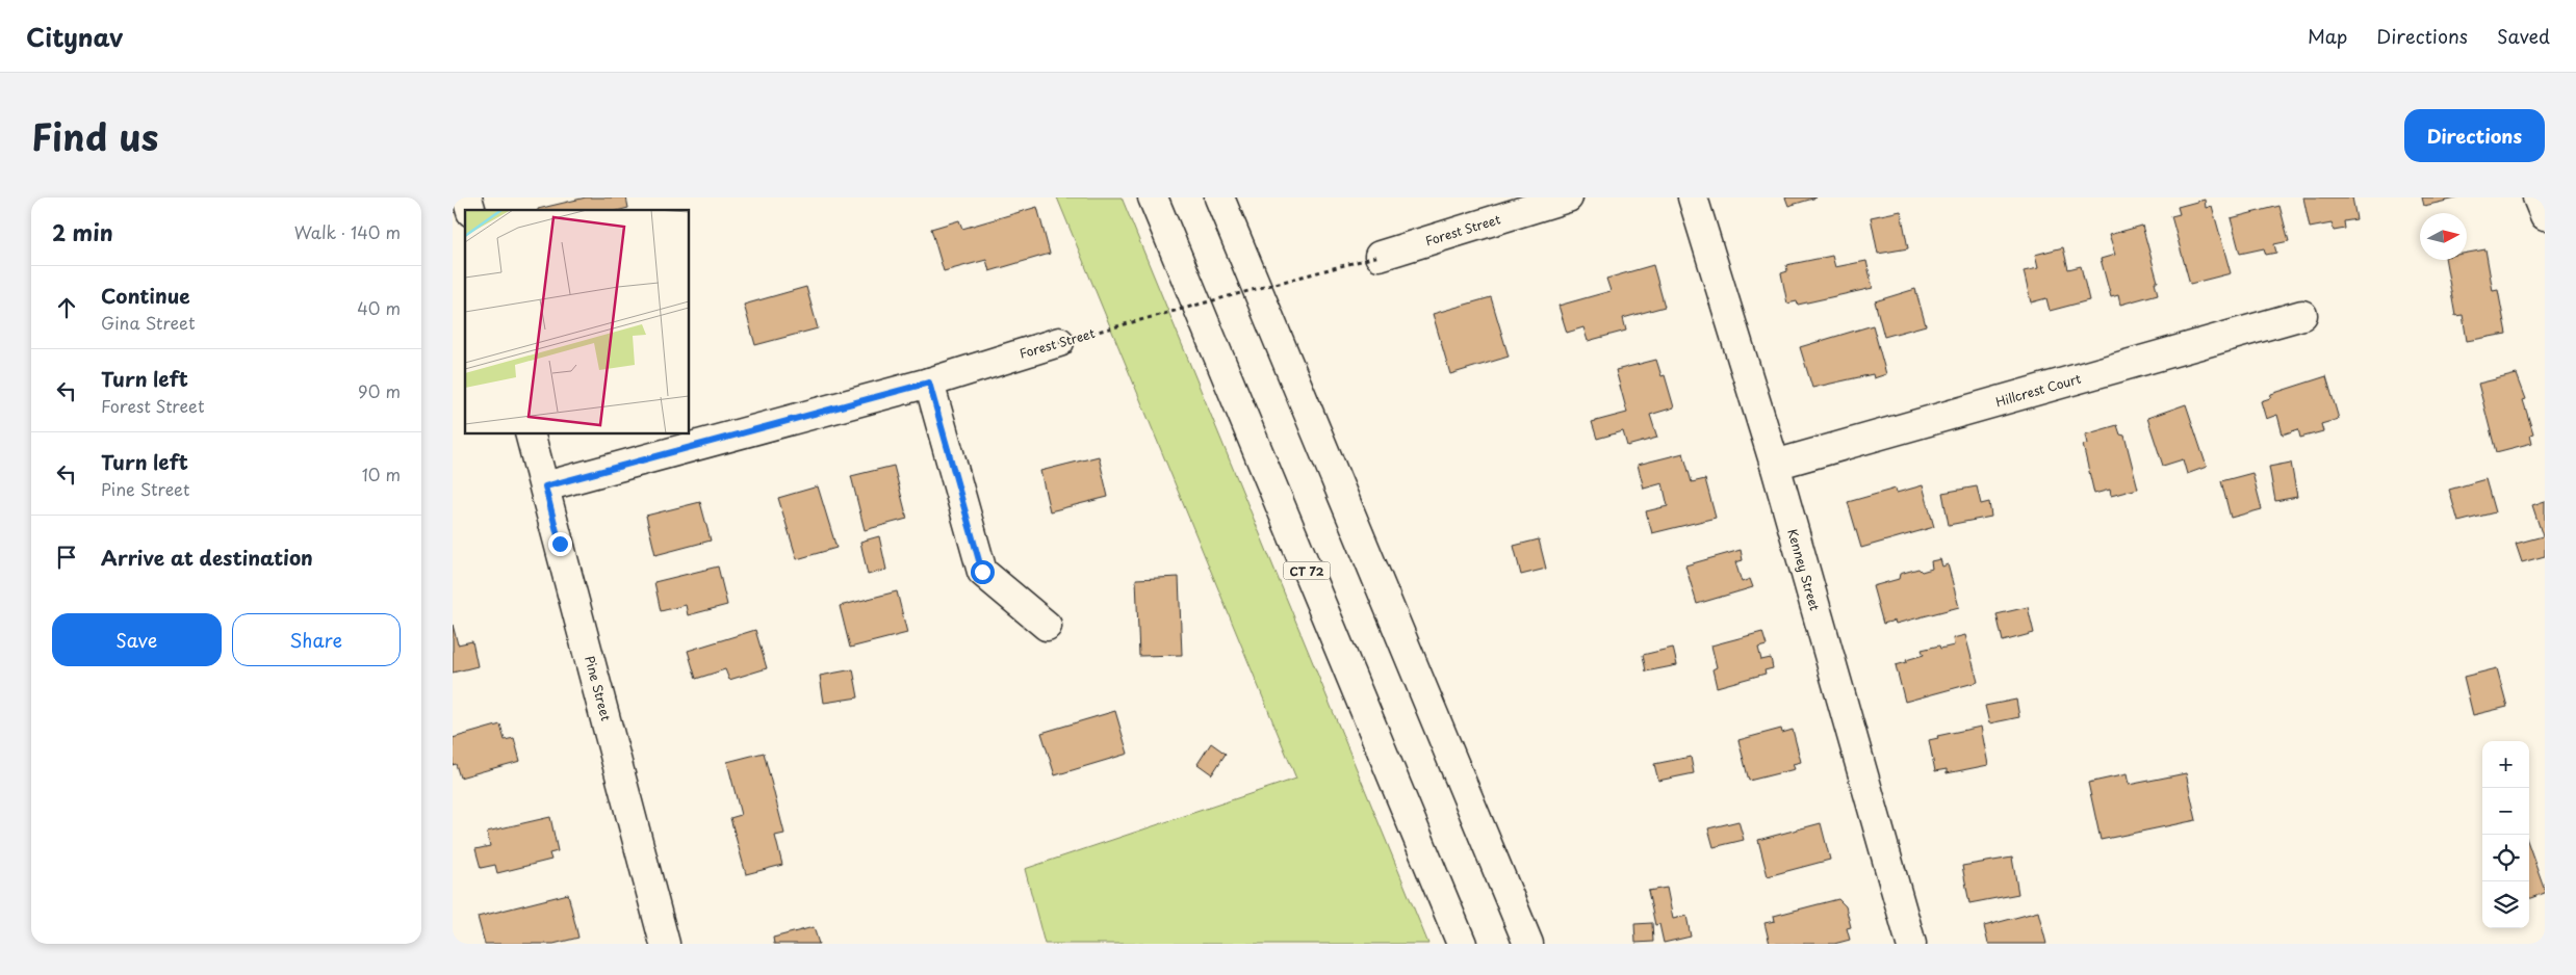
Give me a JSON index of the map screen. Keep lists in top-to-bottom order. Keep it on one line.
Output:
{"streets":{"main road":["Forest Street","Hillcrest Court","Kenney Street","CT 72","Pine Street"]},"crossings":[["Forest Street","Pine Street"],["Hillcrest Court","Kenney Street"]],"north":"right","page":{"header":"Citynav","nav":["Map","Directions","Saved"],"title":"Find us","buttons":["Directions",["Save","Share"]],"heading":["2 min","Walk · 140 m"],"list":[["Continue","Gina Street","40 m"],["Turn left","Forest Street","90 m"],["Turn left","Pine Street","10 m"],"Arrive at destination"],"map_buttons":["+","−"]}}
